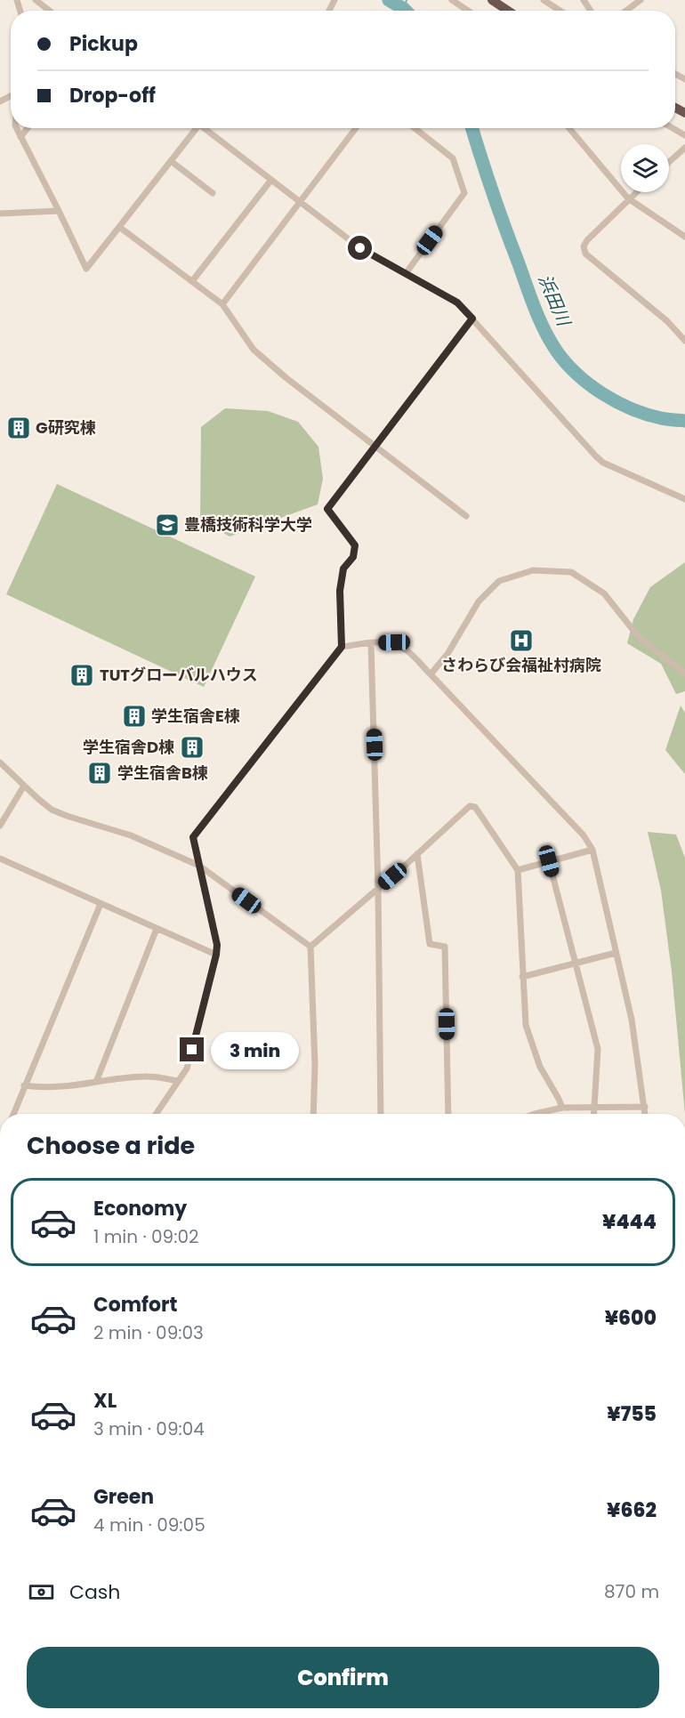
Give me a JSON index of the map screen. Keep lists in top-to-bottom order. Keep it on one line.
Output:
{"water":["浜田川"],"places":{"building":["G研究棟","TUTグローバルハウス","学生宿舎E棟","学生宿舎D棟","学生宿舎B棟"],"school or university":["豊橋技術科学大学"],"hospital":["さわらび会福祉村病院"]},"page":{"banner":["Pickup","Drop-off"],"bubble":"3 min","heading":"Choose a ride","list":[{"name":"Economy","note":"1 min · 09:02","value":"¥444"},{"name":"Comfort","note":"2 min · 09:03","value":"¥600"},{"name":"XL","note":"3 min · 09:04","value":"¥755"},{"name":"Green","note":"4 min · 09:05","value":"¥662"}],"pay":["Cash","870 m"],"buttons":"Confirm"}}
